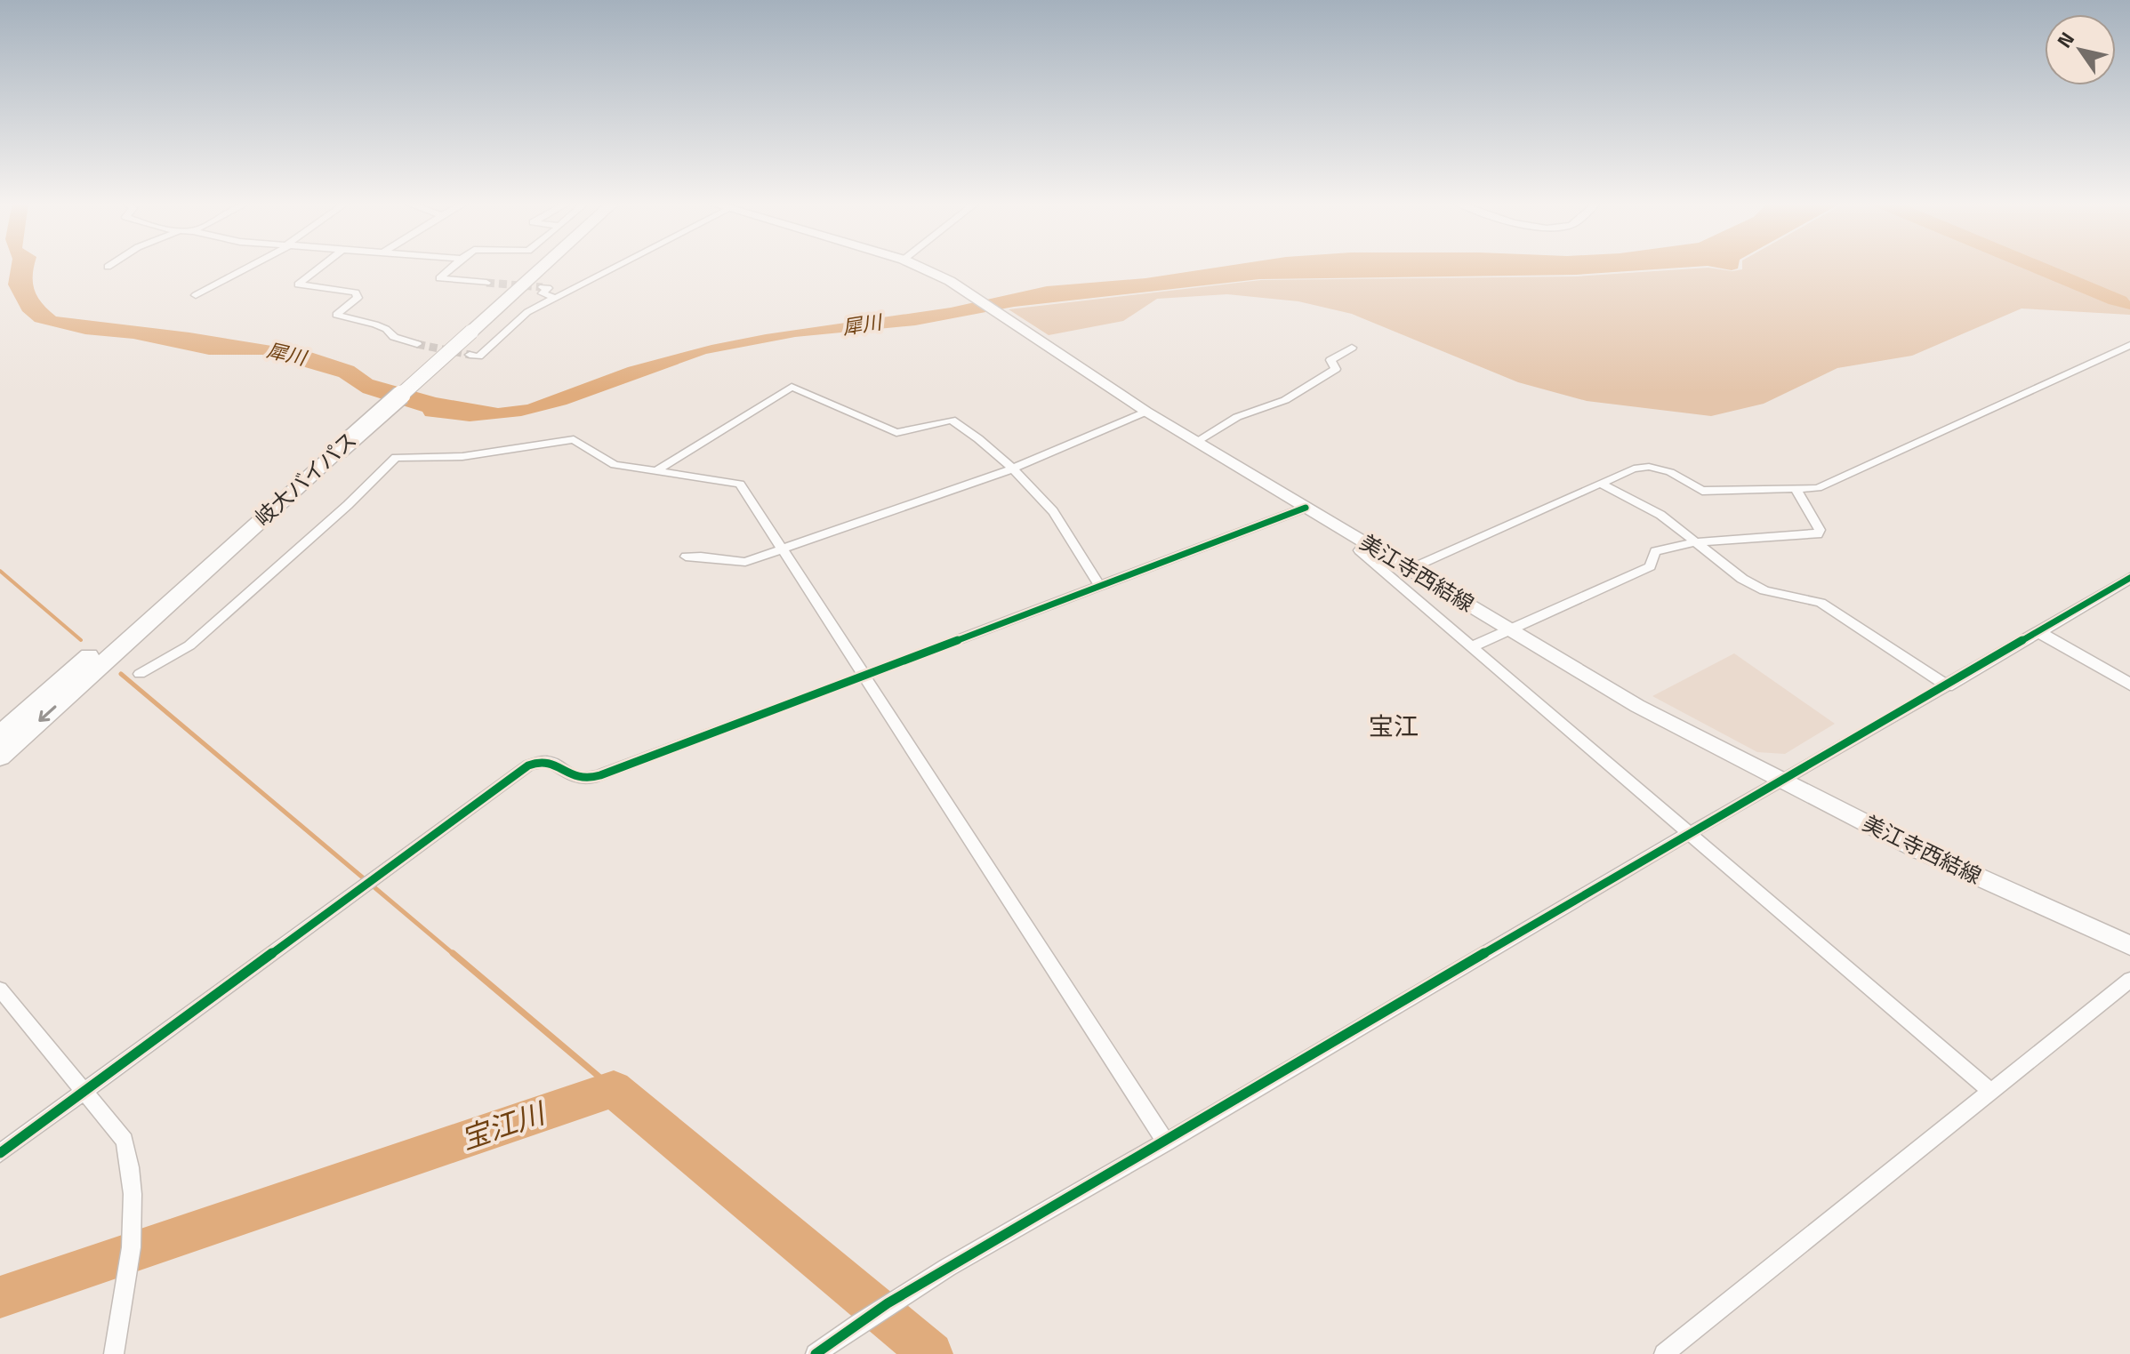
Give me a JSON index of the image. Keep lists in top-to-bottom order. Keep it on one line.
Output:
{"streets":{"highway":["岐大バイパス"],"main road":["美江寺西結線"]},"districts":["宝江"],"water":["犀川","宝江川"],"north":"top left"}
